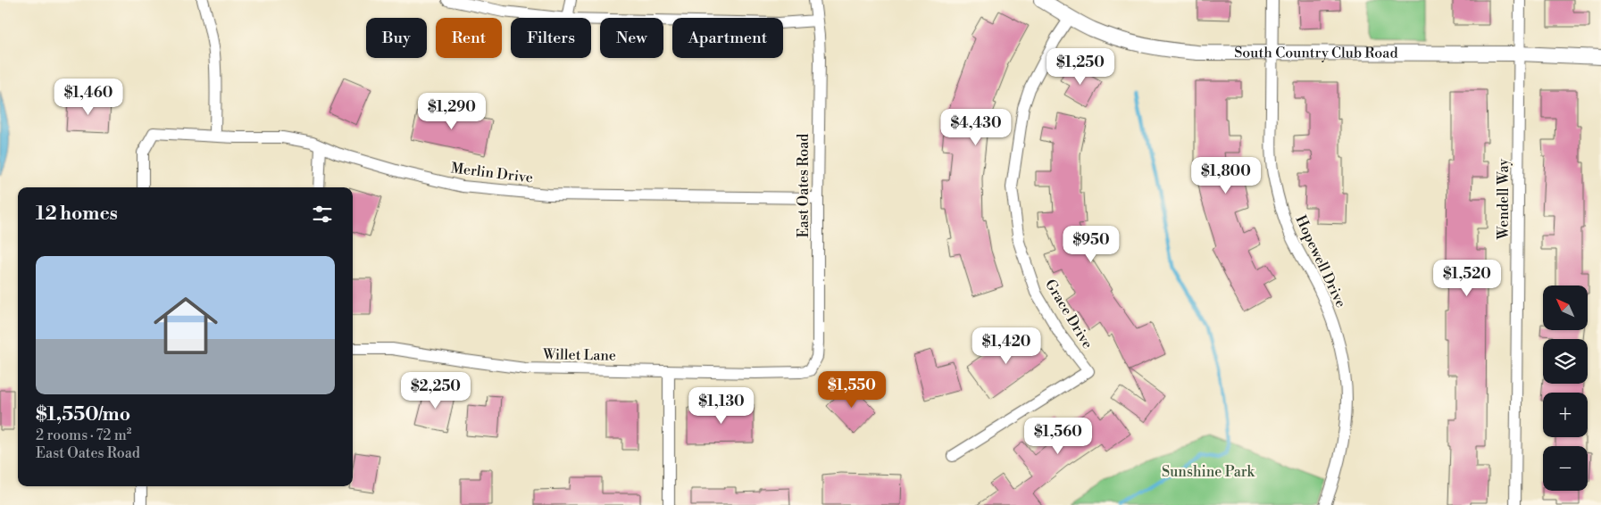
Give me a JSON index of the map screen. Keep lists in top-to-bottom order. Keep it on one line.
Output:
{"streets":{"street":["South Country Club Road","Merlin Drive","East Oates Road","Wendell Way","Hopewell Drive","Grace Drive","Willet Lane"]},"crossings":[["South Country Club Road","Wendell Way"],["South Country Club Road","Hopewell Drive"],["South Country Club Road","Grace Drive"],["Merlin Drive","East Oates Road"],["East Oates Road","Willet Lane"]],"parks":["Sunshine Park"],"north":"top left","page":{"chip":["Buy","Rent","Filters","New","Apartment"],"price":["$1,250","$1,460","$1,290","$4,430","$1,800","$950","$1,520","$1,420","$1,550","$2,250","$1,130","$1,560"],"heading":"12 homes","list":[{"name":"$1,550/mo","note":"2 rooms · 72 m² · East Oates Road"}],"map_buttons":["+","−"]}}
